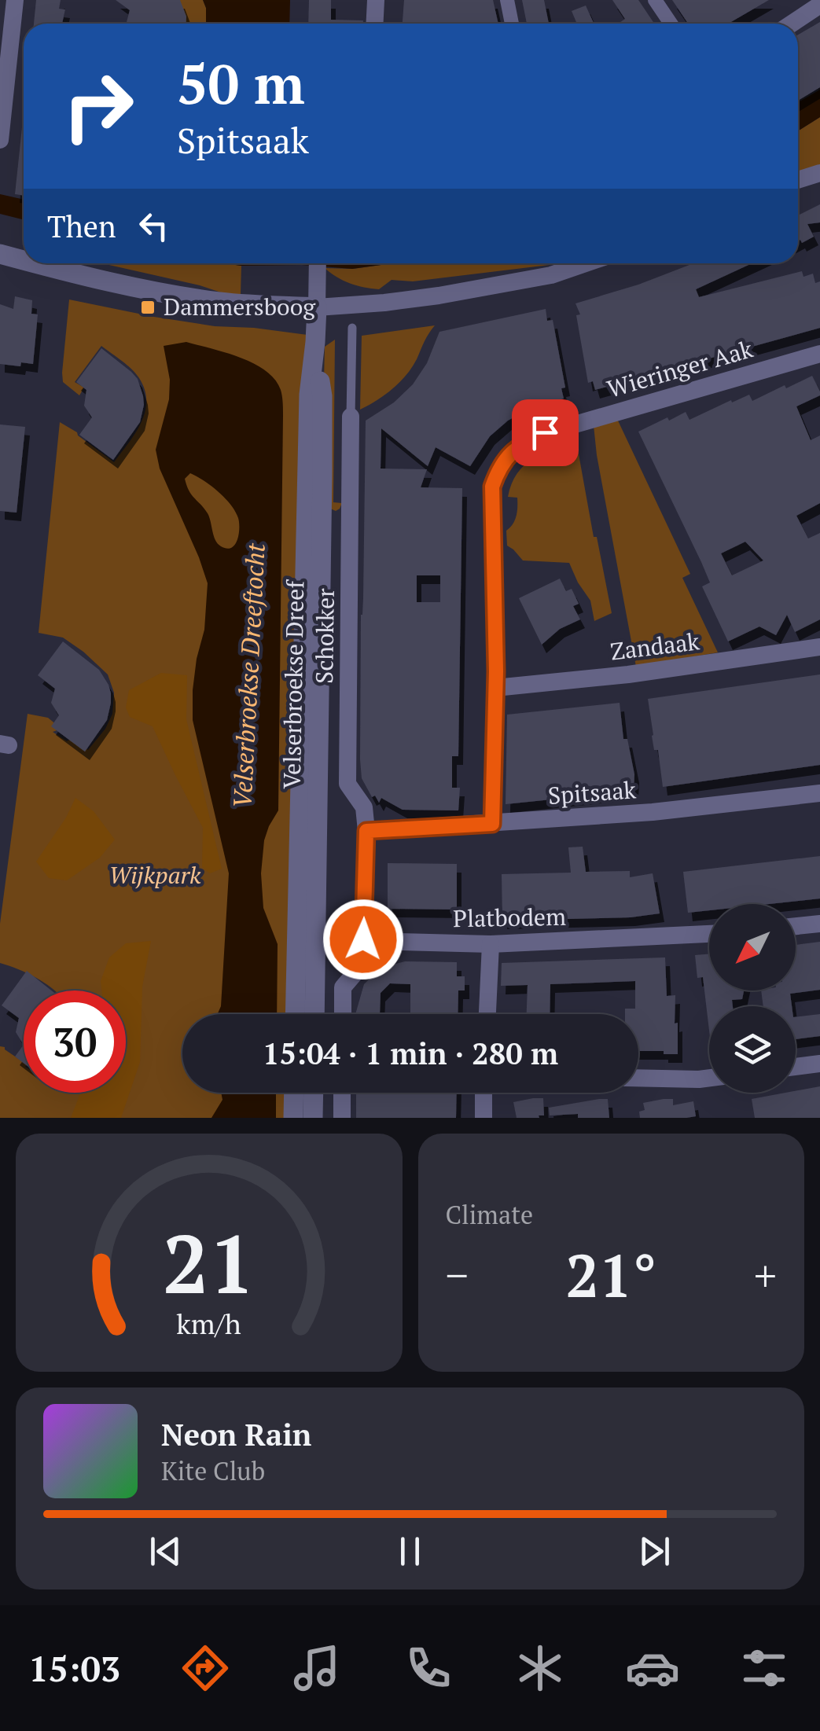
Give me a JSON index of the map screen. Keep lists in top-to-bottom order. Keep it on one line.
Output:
{"streets":{"street":["Wieringer Aak","Schokker","Zandaak","Velserbroekse Dreef","Spitsaak","Platbodem"]},"crossings":[["Wieringer Aak","Zandaak"],["Wieringer Aak","Spitsaak"],["Schokker","Spitsaak"],["Schokker","Platbodem"],["Velserbroekse Dreef","Platbodem"]],"water":["Velserbroekse Dreeftocht"],"parks":["Wijkpark"],"places":{"transit":["Dammersboog"]},"north":"bottom left","page":{"turn":["50 m","Spitsaak"],"then":"Then","limit":"30","trip":"15:04 · 1 min · 280 m","tile":"Climate","heat":["−","21°","+"],"song":["Neon Rain","Kite Club"],"tabs":"15:03","gauge":["21","km/h"]}}
